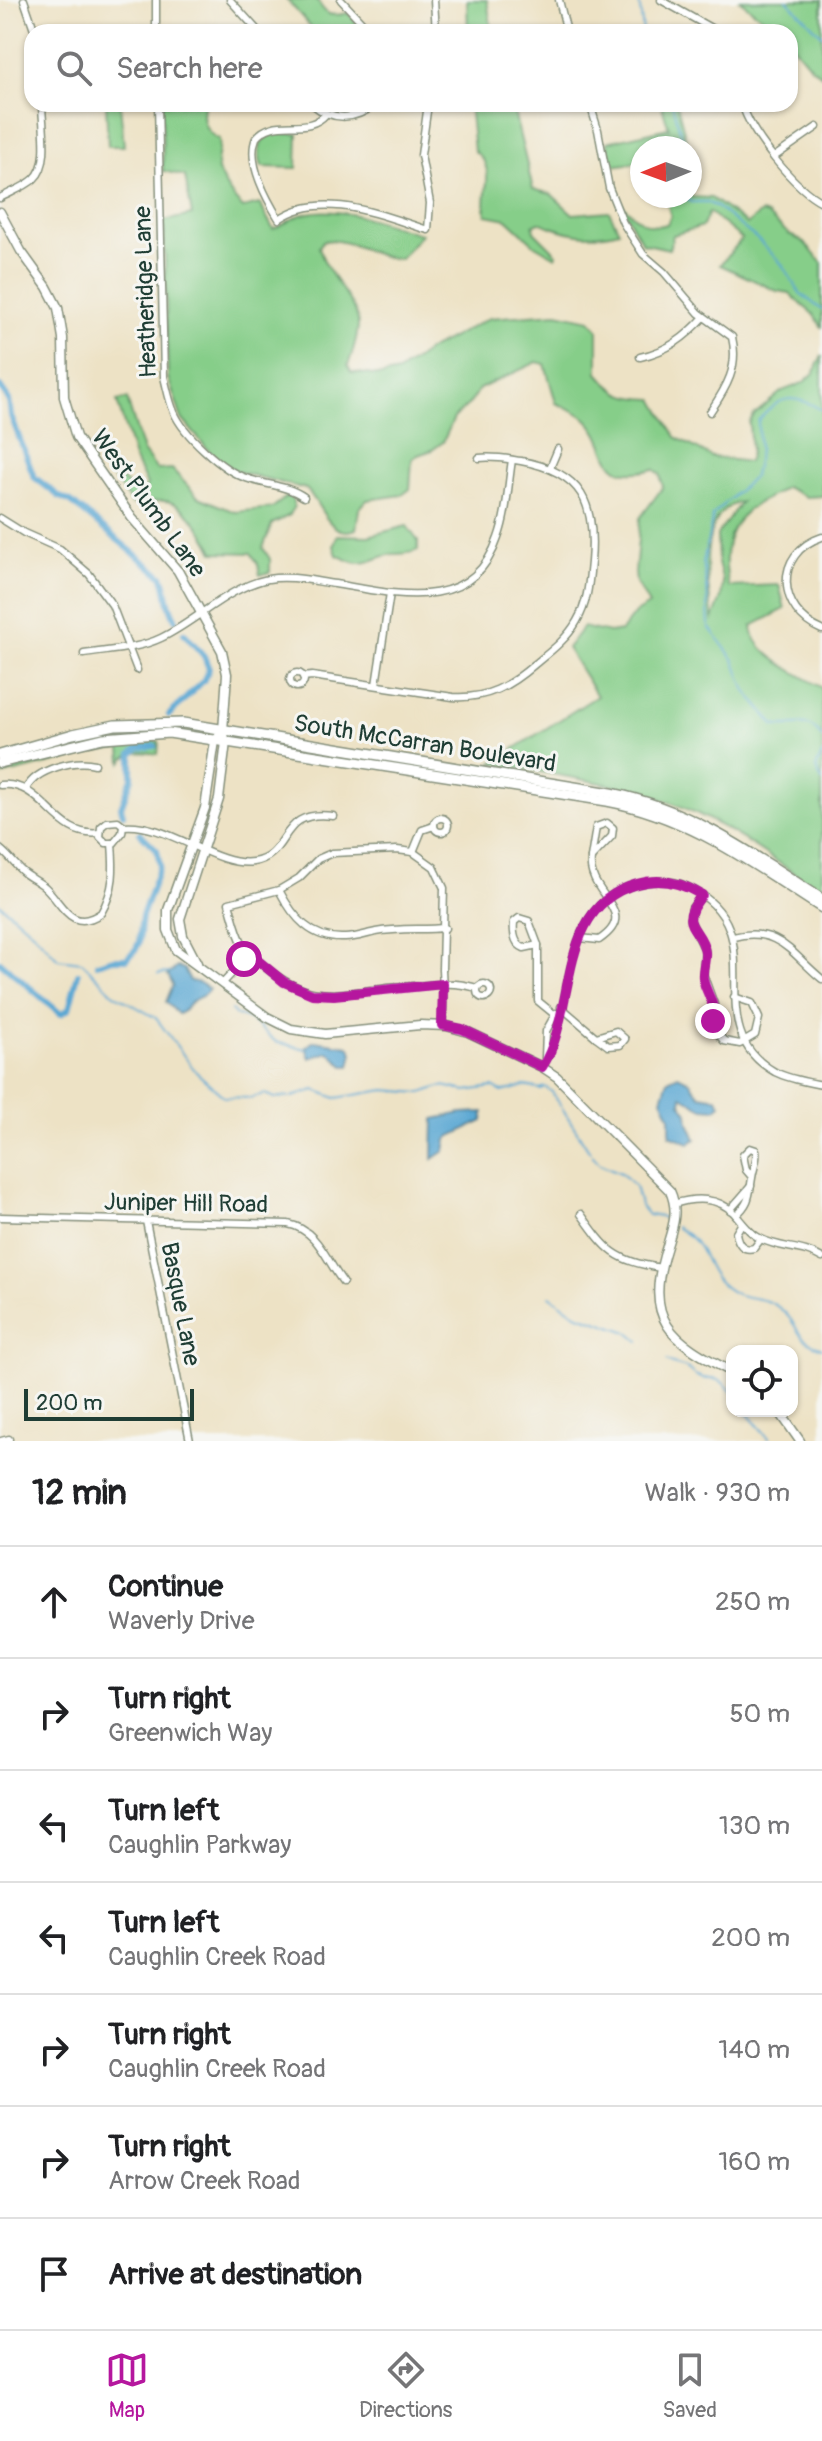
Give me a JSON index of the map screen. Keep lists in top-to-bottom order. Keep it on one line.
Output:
{"streets":{"main road":["South McCarran Boulevard"],"street":["Heatheridge Lane","West Plumb Lane","Juniper Hill Road","Basque Lane"]},"crossings":[["West Plumb Lane","South McCarran Boulevard"],["Juniper Hill Road","Basque Lane"]],"scale_bar":"200 m","north":"left","page":{"search":"Search here","scale":"200 m","heading":["12 min","Walk · 930 m"],"list":[["Continue","Waverly Drive","250 m"],["Turn right","Greenwich Way","50 m"],["Turn left","Caughlin Parkway","130 m"],["Turn left","Caughlin Creek Road","200 m"],["Turn right","Caughlin Creek Road","140 m"],["Turn right","Arrow Creek Road","160 m"],"Arrive at destination"],"nav":["Map","Directions","Saved"]}}
